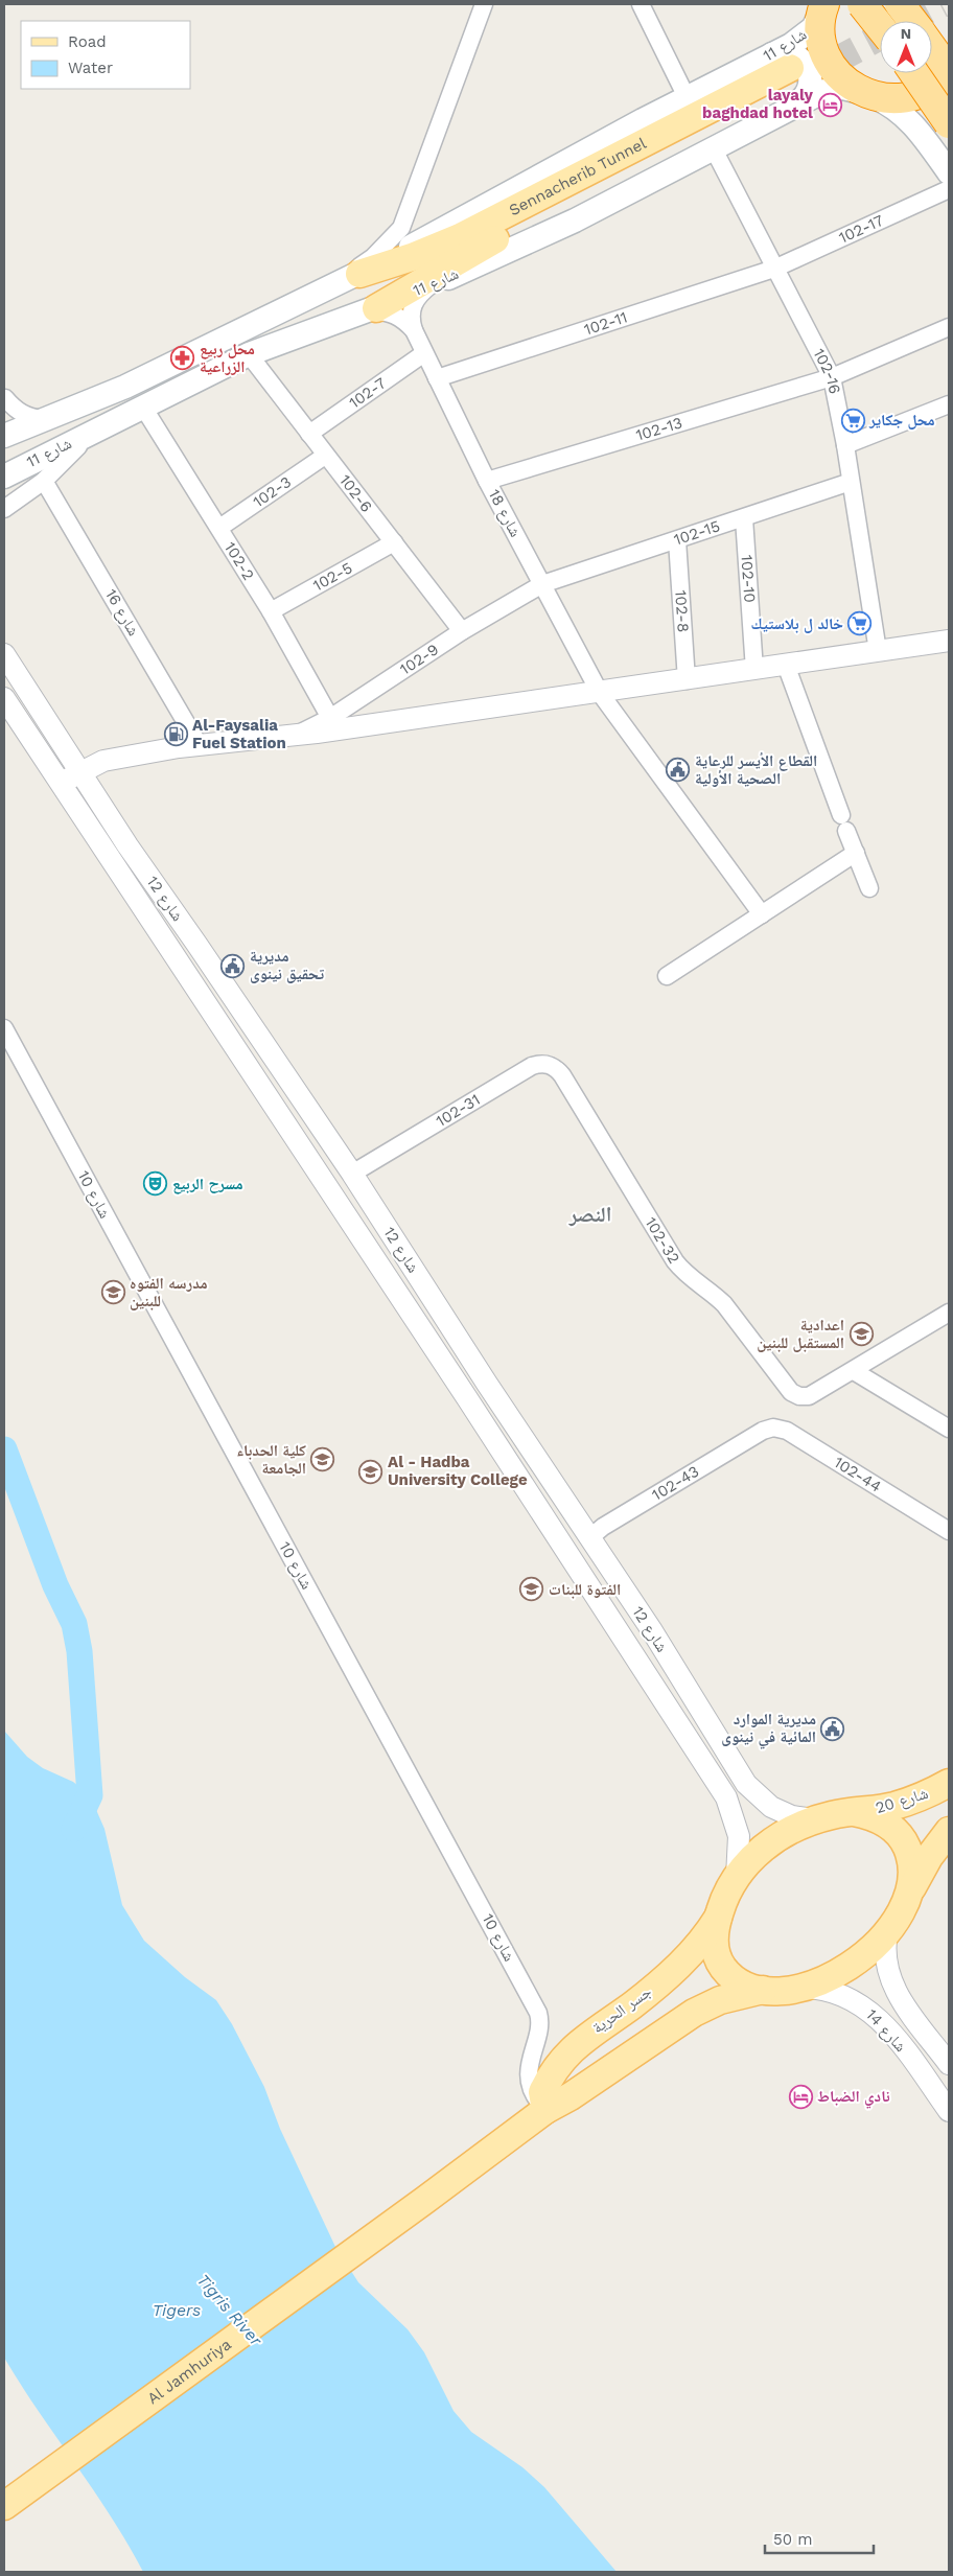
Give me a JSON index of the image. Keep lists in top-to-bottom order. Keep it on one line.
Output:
{"streets":{"main road":["شارع 11","Sennacherib Tunnel","شارع 20","جسر الحرية","Al Jamhuriya"],"street":["102-17","102-11","102-16","102-7","102-13","102-3","102-6","شارع 18","102-15","102-2","102-5","102-10","102-8","شارع 16","102-9","شارع 12","102-31","شارع 10","102-32","102-44","102-43","شارع 14"]},"crossings":[["شارع 11","Sennacherib Tunnel"],["شارع 11","102-16"],["شارع 11","102-6"],["شارع 11","102-2"],["102-17","102-11"],["102-17","102-16"],["102-11","102-16"],["102-11","شارع 18"],["102-16","102-13"],["102-16","102-15"],["102-7","102-6"],["102-7","شارع 18"],["102-13","شارع 18"],["102-3","102-6"],["102-3","102-2"],["102-6","102-5"],["102-6","102-9"],["شارع 18","102-15"],["شارع 18","102-9"],["102-15","102-10"],["102-15","102-8"],["102-15","102-9"],["102-2","102-5"],["102-2","102-9"],["شارع 12","102-31"],["شارع 12","102-43"],["شارع 12","شارع 20"],["شارع 12","جسر الحرية"],["شارع 12","شارع 14"],["102-31","102-32"],["شارع 10","جسر الحرية"],["شارع 10","Al Jamhuriya"],["102-44","102-43"],["شارع 20","جسر الحرية"],["شارع 20","شارع 14"],["جسر الحرية","شارع 14"],["جسر الحرية","Al Jamhuriya"]],"districts":["النصر"],"water":["Tigers","Tigris River"],"places":{"hotel":["layaly baghdad hotel","نادي الضباط"],"pharmacy":["محل ربيع الزراعية"],"supermarket":["محل جكاير","خالد ل بلاستيك"],"fuel station":["Al-Faysalia Fuel Station"],"public building":["القطاع الأيسر للرعاية الصحية الأولية","مديرية تحقيق نينوى","مديرية الموارد المائية في نينوى"],"theatre":["مسرح الربيع"],"school or university":["مدرسه الفتوه للبنين","اعدادية المستقبل للبنين","كلية الحدباء الجامعة","Al - Hadba University College","الفتوة للبنات"]},"legend":["Road","Water"],"scale_bar":"50 m","north":"top"}
